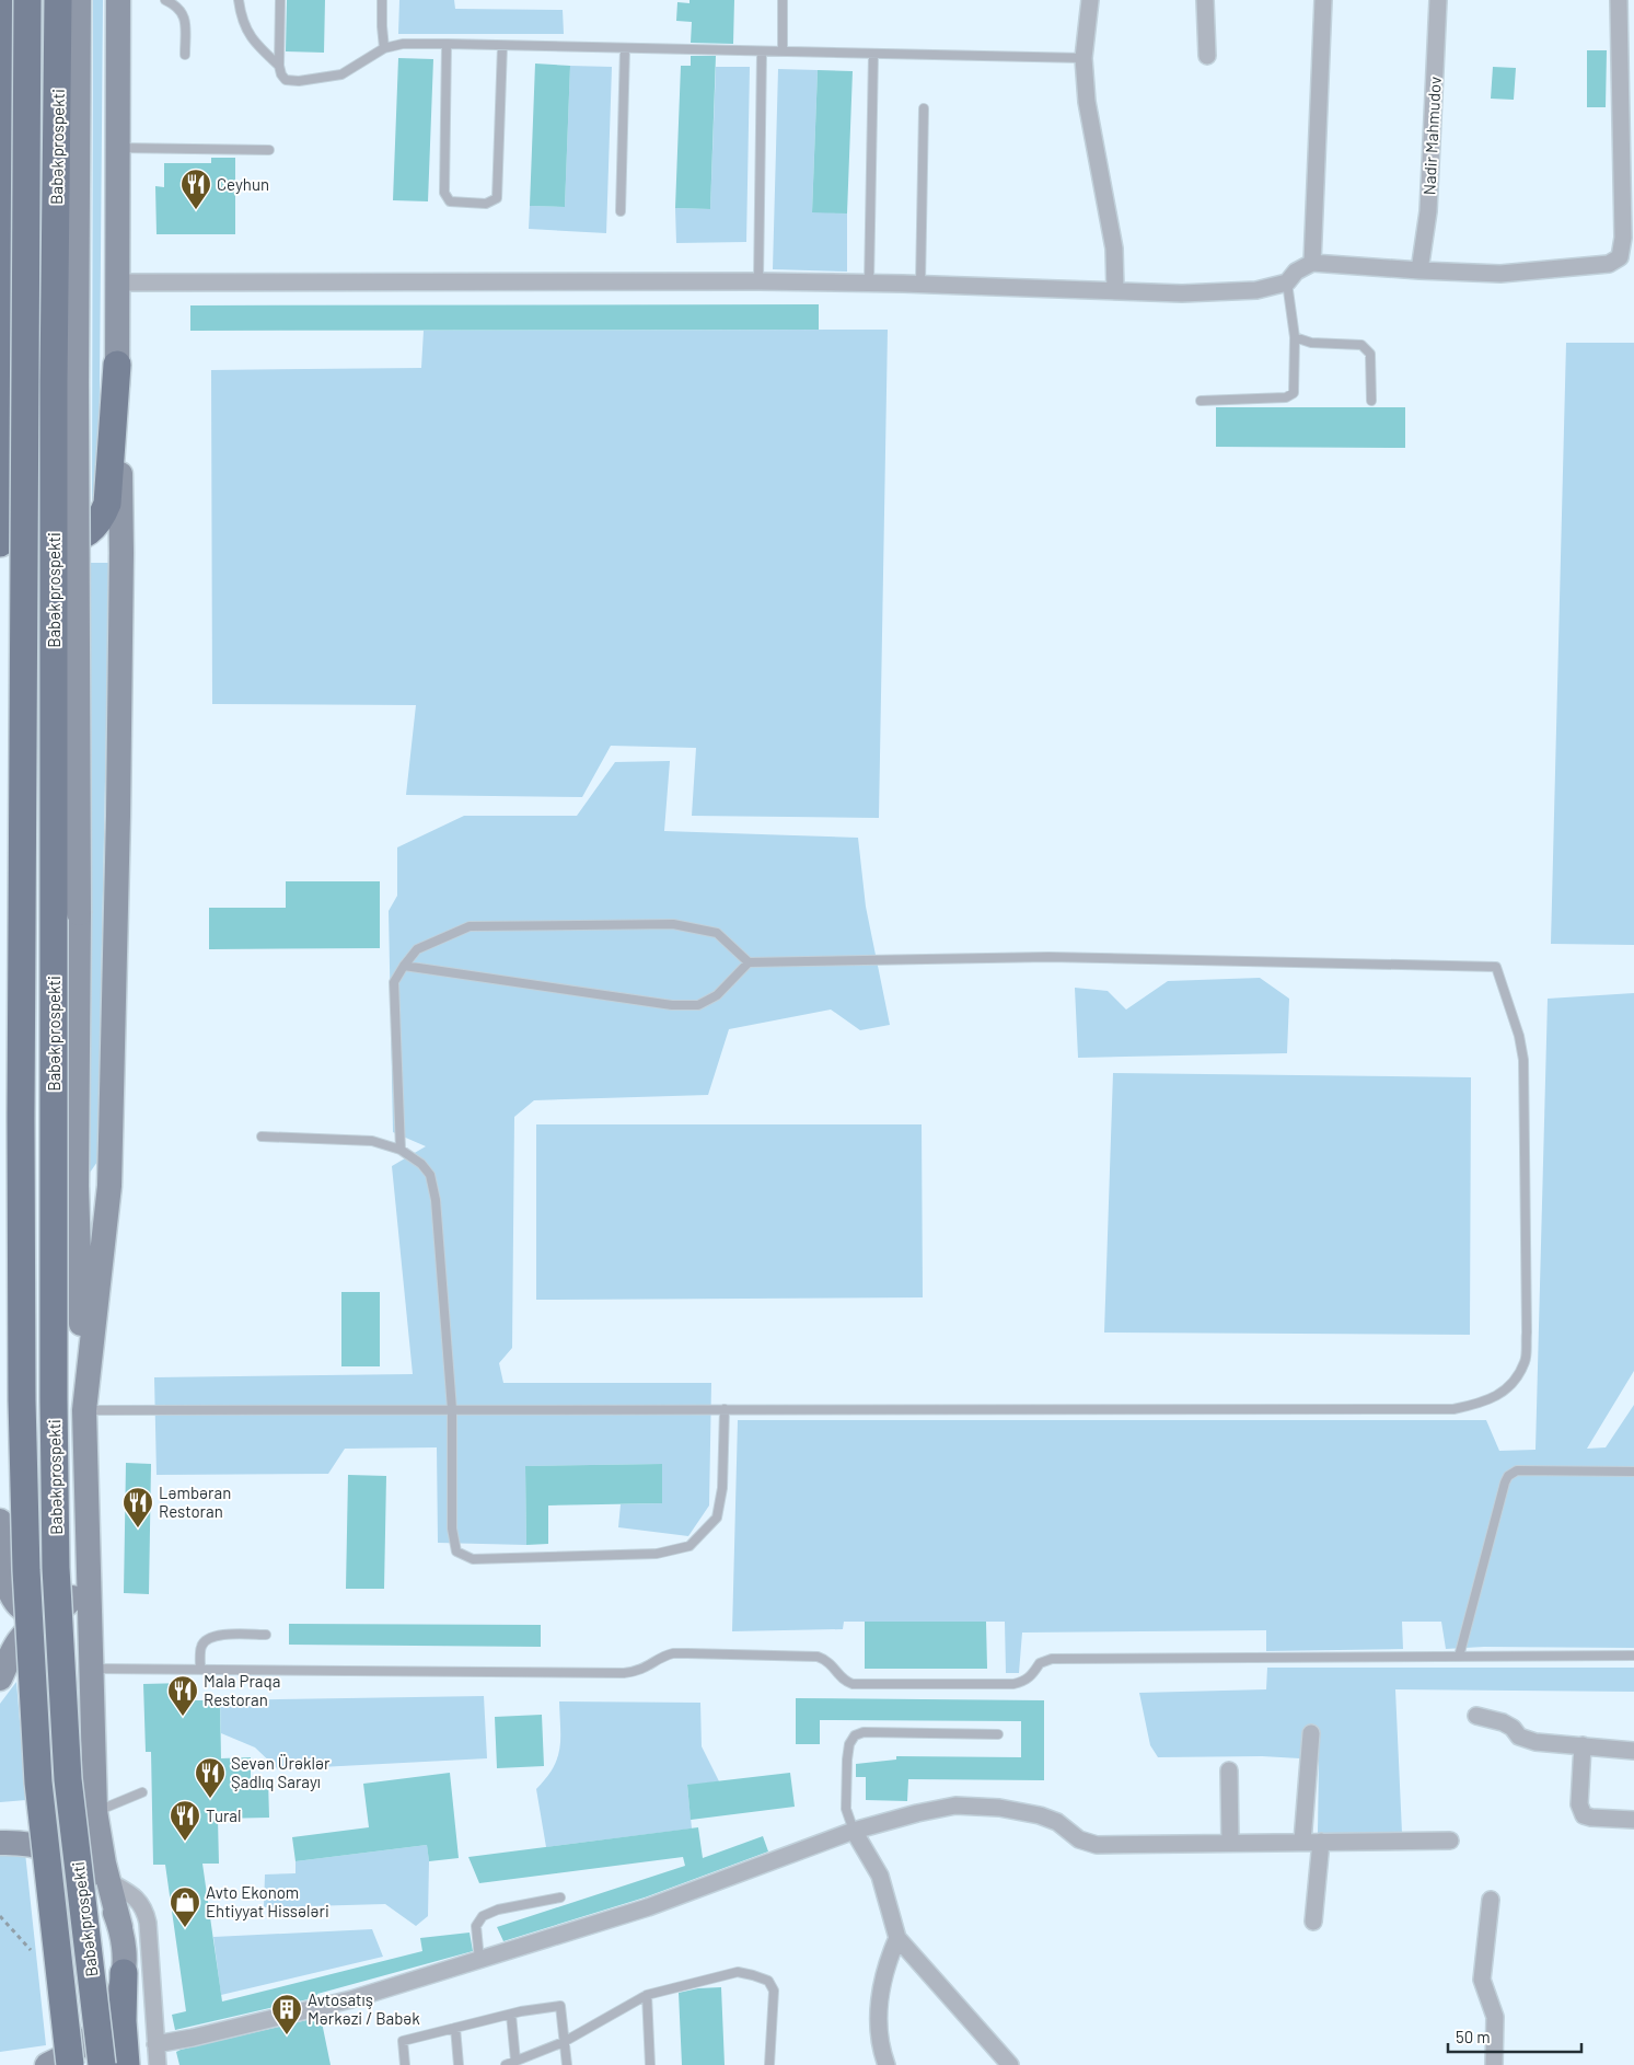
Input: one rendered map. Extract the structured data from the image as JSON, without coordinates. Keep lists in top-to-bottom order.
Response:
{
  "streets": {
    "main road": ["Babək prospekti"],
    "street": ["Nadir Mahmudov"]
  },
  "places": {
    "restaurant": [
      "Ceyhun",
      "Ləmbəran Restoran",
      "Mala Praqa Restoran",
      "Sevən Ürəklər Şadlıq Sarayı",
      "Tural"
    ],
    "shop": ["Avto Ekonom Ehtiyyat Hissələri"],
    "building": ["Avtosatış Mərkəzi / Babək"]
  },
  "scale_bar": "50 m"
}
